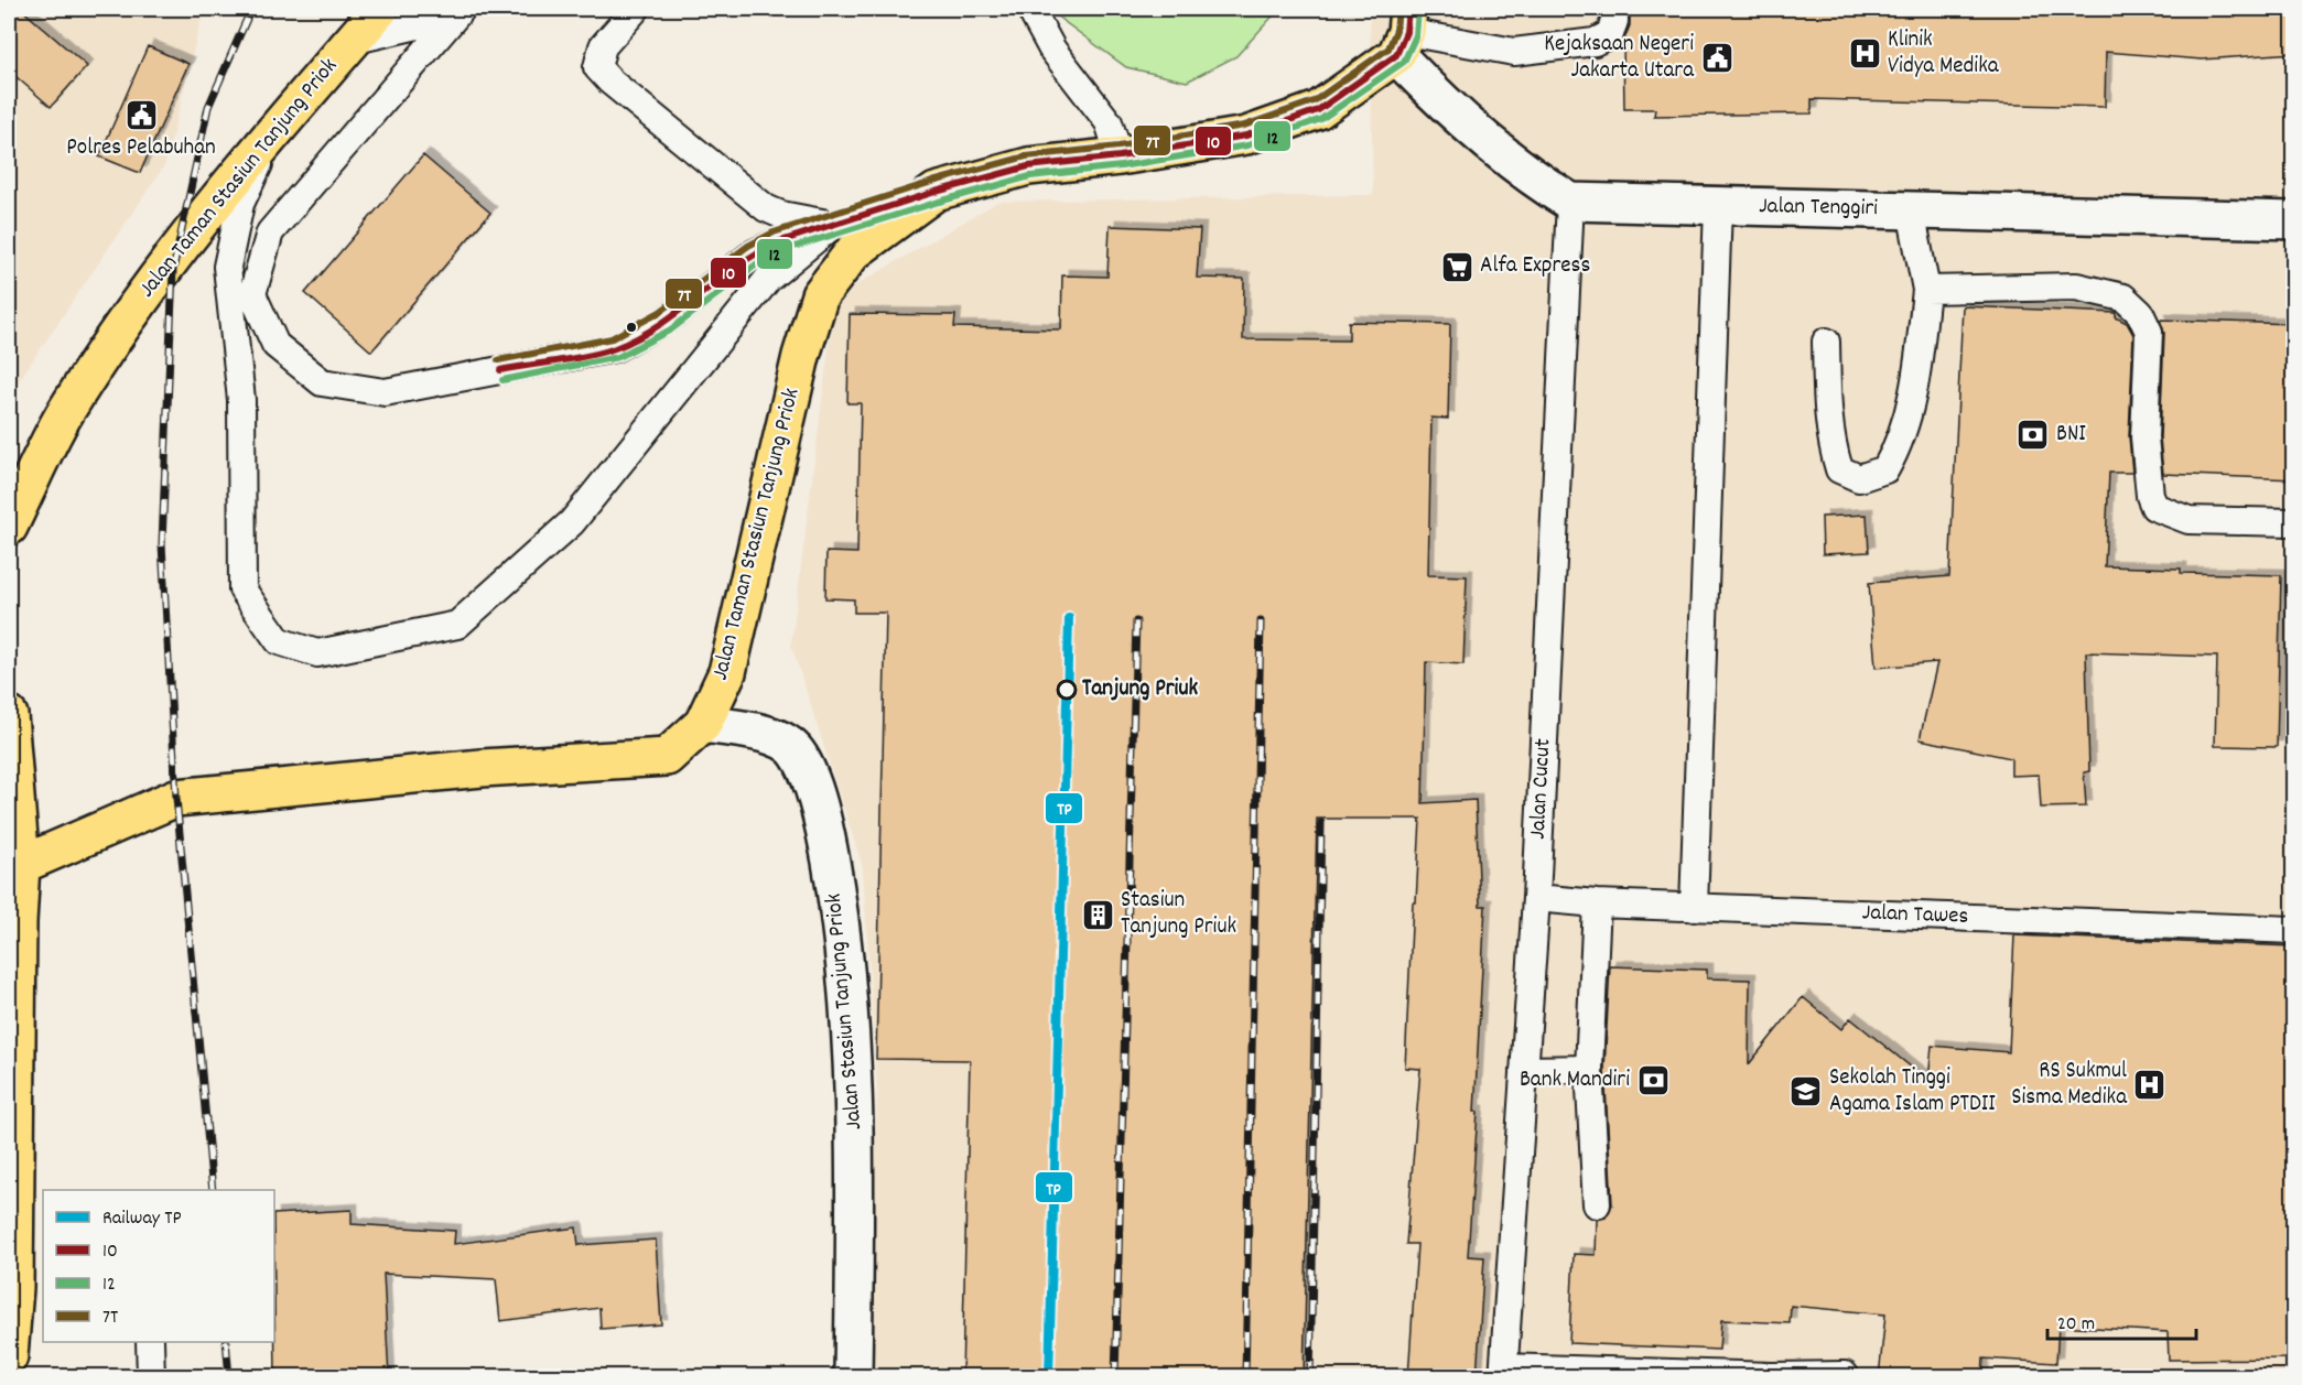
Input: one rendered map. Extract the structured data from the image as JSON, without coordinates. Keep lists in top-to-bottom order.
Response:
{
  "streets": {
    "highway": ["Jalan Taman Stasiun Tanjung Priok"],
    "street": ["Jalan Tenggiri", "Jalan Stasiun Tanjung Priok"],
    "lane": ["Jalan Cucut", "Jalan Tawes"]
  },
  "crossings": [
    ["Jalan Taman Stasiun Tanjung Priok", "Jalan Stasiun Tanjung Priok"],
    ["Jalan Tenggiri", "Jalan Cucut"],
    ["Jalan Cucut", "Jalan Tawes"]
  ],
  "places": {
    "hospital": ["Klinik Vidya Medika", "RS Sukmul Sisma Medika"],
    "public building": ["Kejaksaan Negeri Jakarta Utara", "Polres Pelabuhan"],
    "supermarket": ["Alfa Express"],
    "bank": ["BNI", "Bank Mandiri"],
    "other": ["Tanjung Priuk"],
    "building": ["Stasiun Tanjung Priuk"],
    "school or university": ["Sekolah Tinggi Agama Islam PTDII"]
  },
  "lines": [
    "transit line 10",
    "transit line 7T",
    "transit line 12",
    "rail line TP"
  ],
  "legend": [
    "Railway TP",
    "10",
    "12",
    "7T"
  ],
  "scale_bar": "20 m"
}
